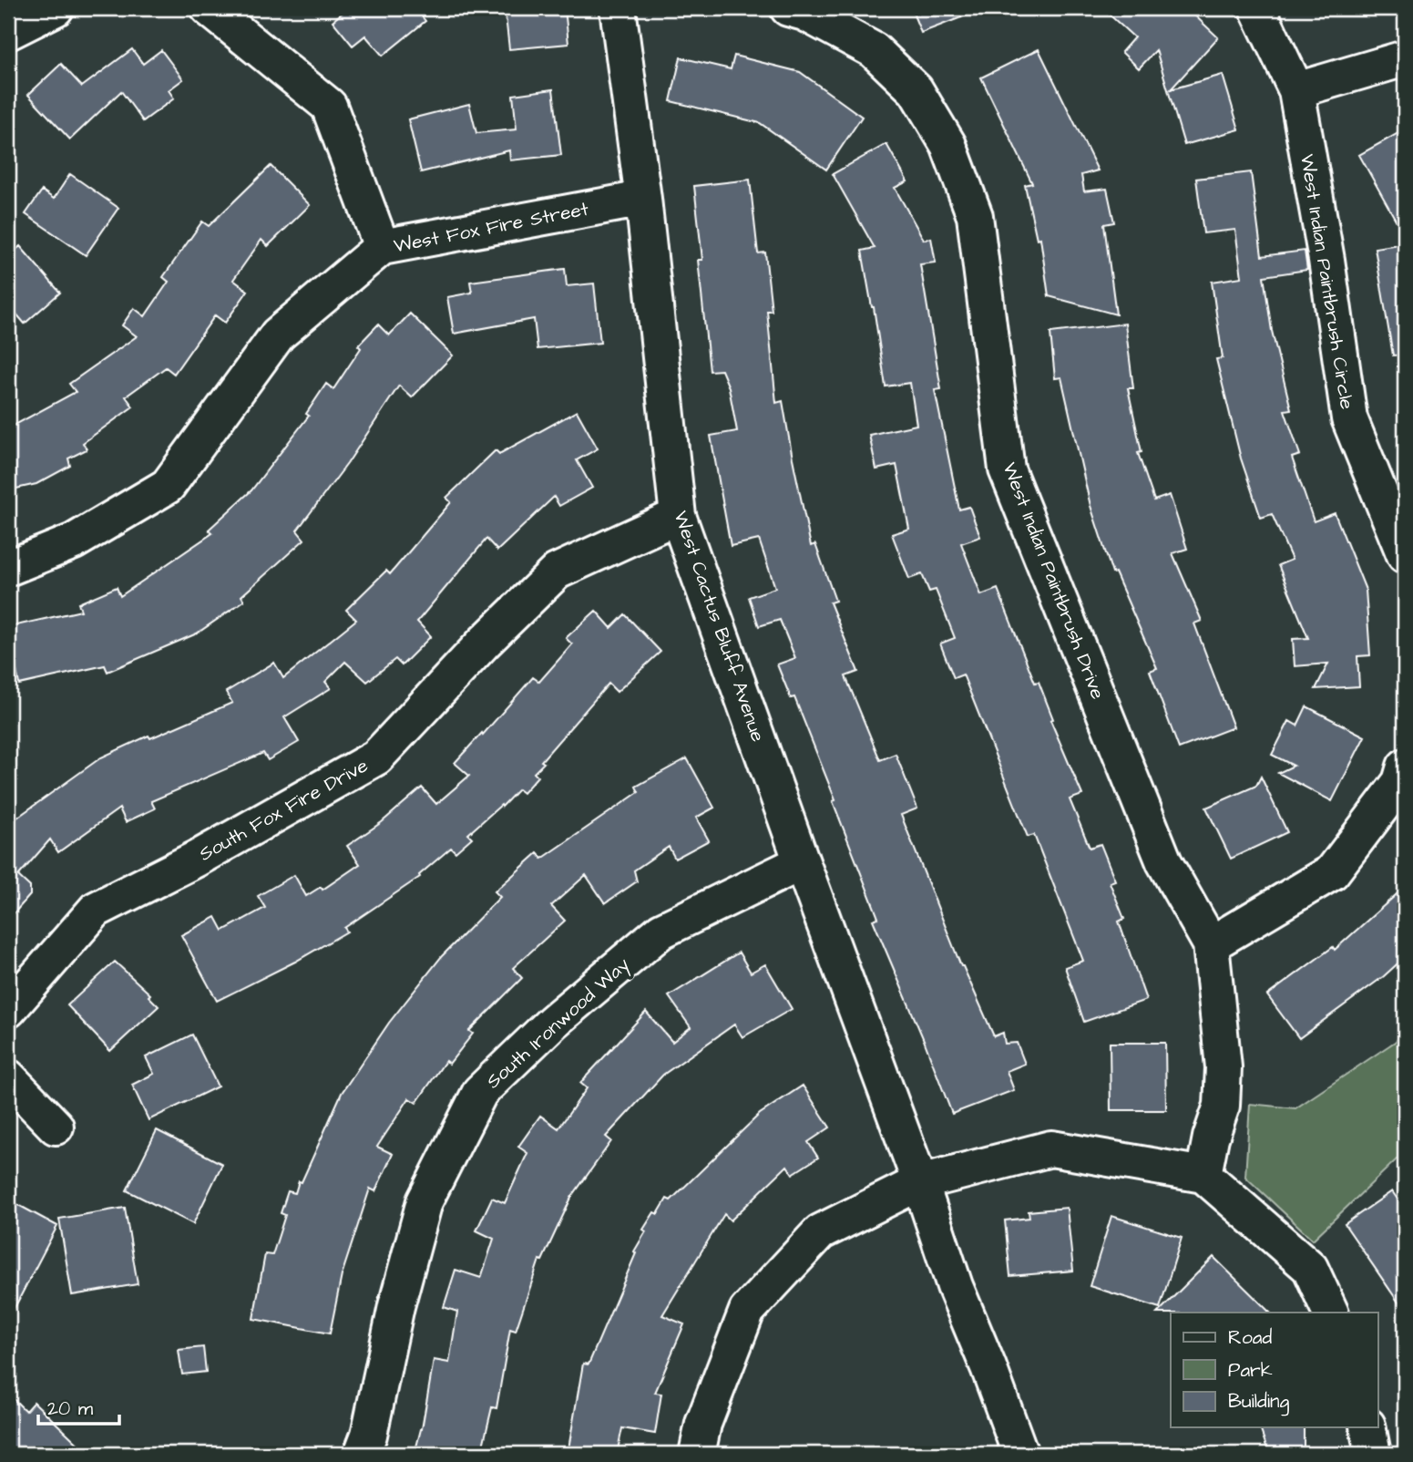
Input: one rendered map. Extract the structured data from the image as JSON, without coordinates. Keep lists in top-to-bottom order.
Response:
{
  "streets": {
    "street": [
      "West Fox Fire Street",
      "West Indian Paintbrush Circle",
      "West Indian Paintbrush Drive",
      "West Cactus Bluff Avenue",
      "South Fox Fire Drive",
      "South Ironwood Way"
    ]
  },
  "crossings": [
    ["West Fox Fire Street", "West Cactus Bluff Avenue"],
    ["West Cactus Bluff Avenue", "South Fox Fire Drive"],
    ["West Cactus Bluff Avenue", "South Ironwood Way"]
  ],
  "legend": ["Road", "Park", "Building"],
  "scale_bar": "20 m"
}
